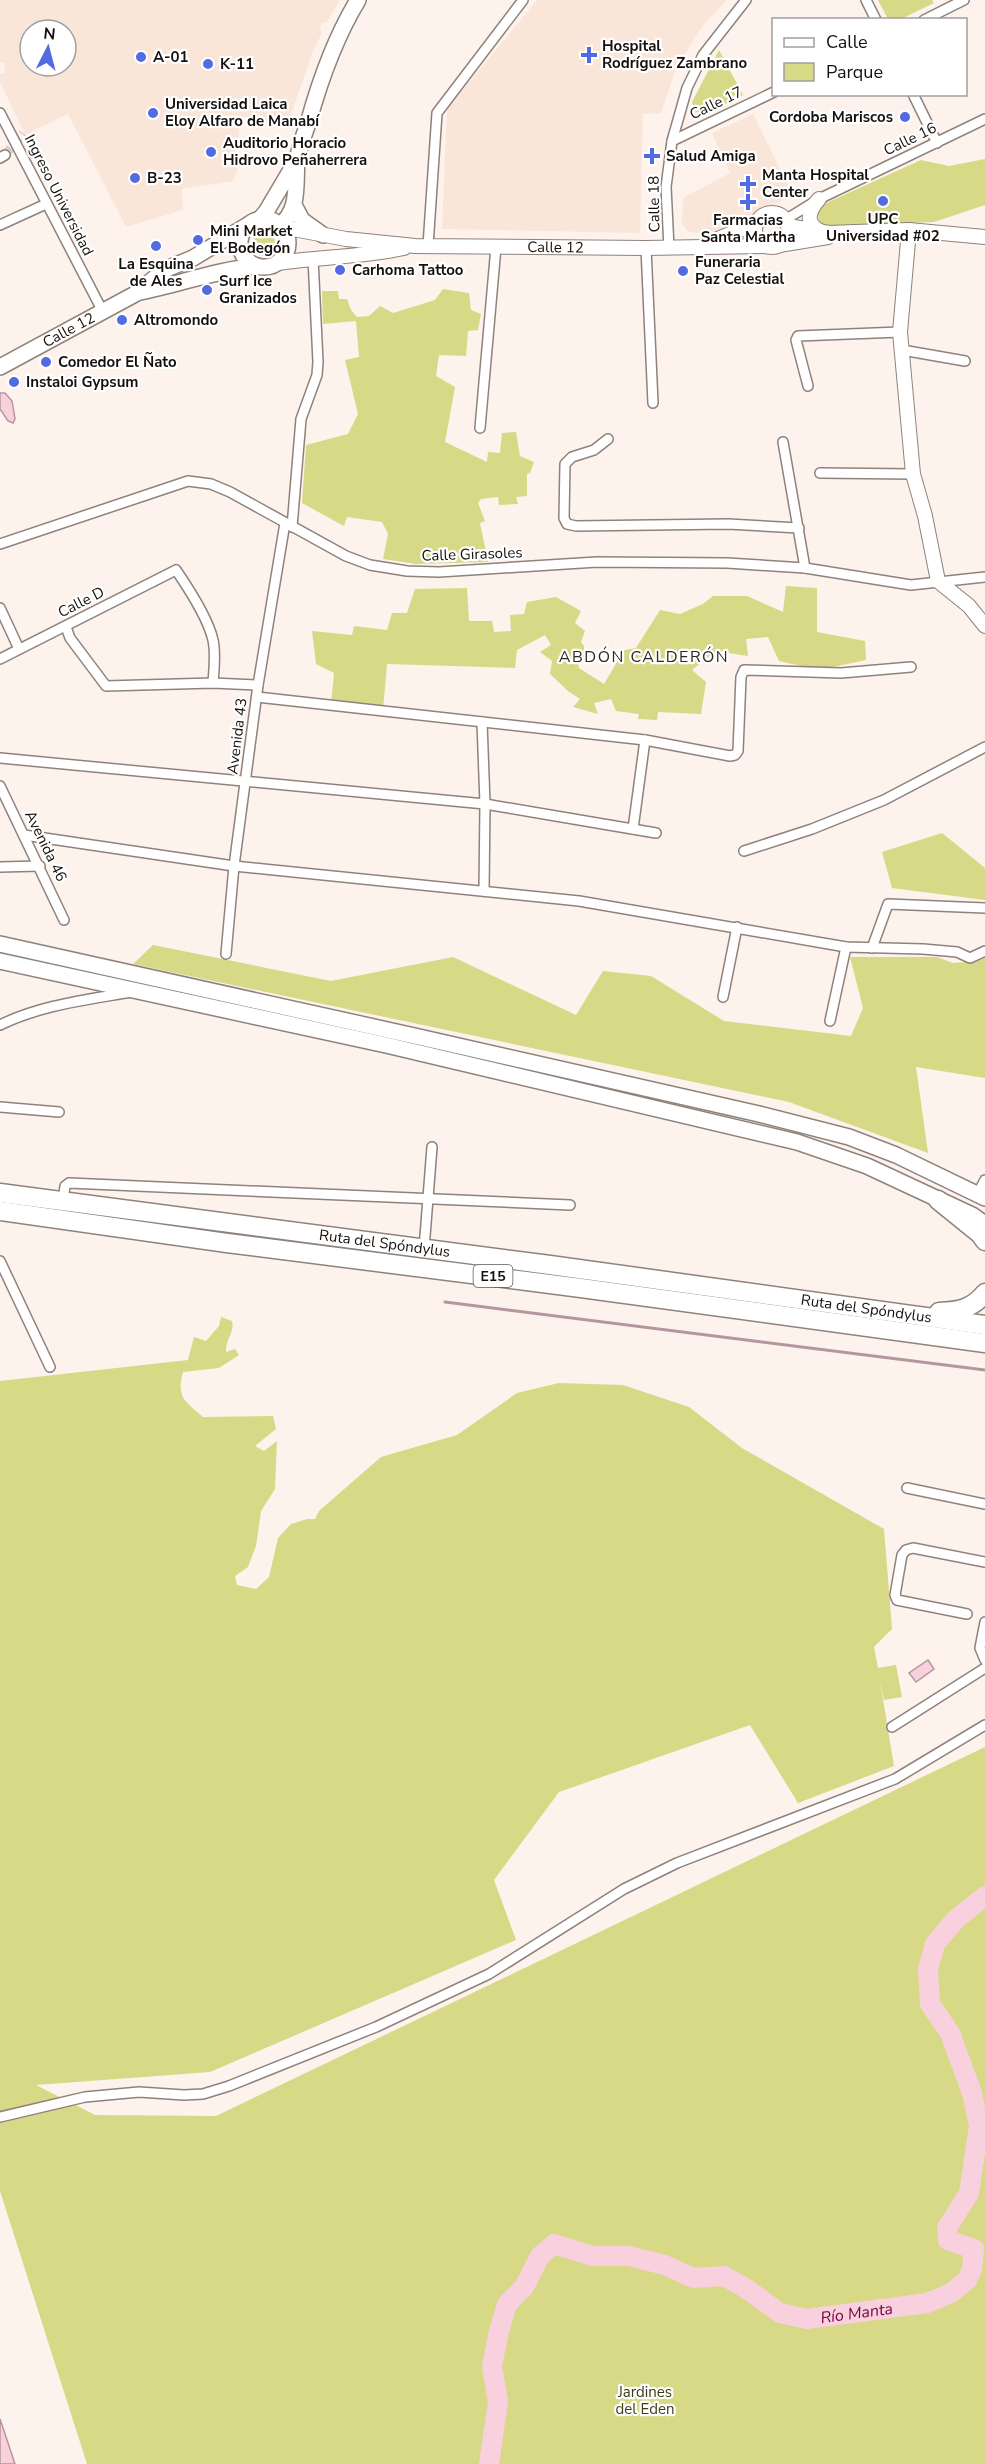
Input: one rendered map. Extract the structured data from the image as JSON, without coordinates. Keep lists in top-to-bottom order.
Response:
{
  "streets": {
    "highway": ["Ruta del Spóndylus", "E15"],
    "main road": ["Calle 12"],
    "street": [
      "Calle 17",
      "Calle 16",
      "Ingreso Universidad",
      "Calle 18",
      "Calle Girasoles",
      "Calle D",
      "Avenida 43",
      "Avenida 46"
    ]
  },
  "crossings": [
    ["Calle 17", "Calle 18"],
    ["Calle 16", "Calle 12"],
    ["Ingreso Universidad", "Calle 12"],
    ["Calle 18", "Calle 12"],
    ["Calle 12", "Avenida 43"],
    ["Calle Girasoles", "Avenida 43"]
  ],
  "districts": ["ABDÓN CALDERÓN"],
  "water": ["Río Manta"],
  "parks": ["Jardines del Eden"],
  "places": {
    "health": [
      "Hospital Rodríguez Zambrano",
      "Salud Amiga",
      "Manta Hospital Center",
      "Farmacias Santa Martha"
    ],
    "other": [
      "A-01",
      "K-11",
      "Universidad Laica Eloy Alfaro de Manabí",
      "Cordoba Mariscos",
      "Auditorio Horacio Hidrovo Peñaherrera",
      "B-23",
      "UPC Universidad #02",
      "Mini Market El Bodegón",
      "La Esquina de Ales",
      "Carhoma Tattoo",
      "Funeraria Paz Celestial",
      "Surf Ice Granizados",
      "Altromondo",
      "Comedor El Ñato",
      "Instaloi Gypsum"
    ]
  },
  "legend": ["Calle", "Parque"],
  "north": "top"
}
